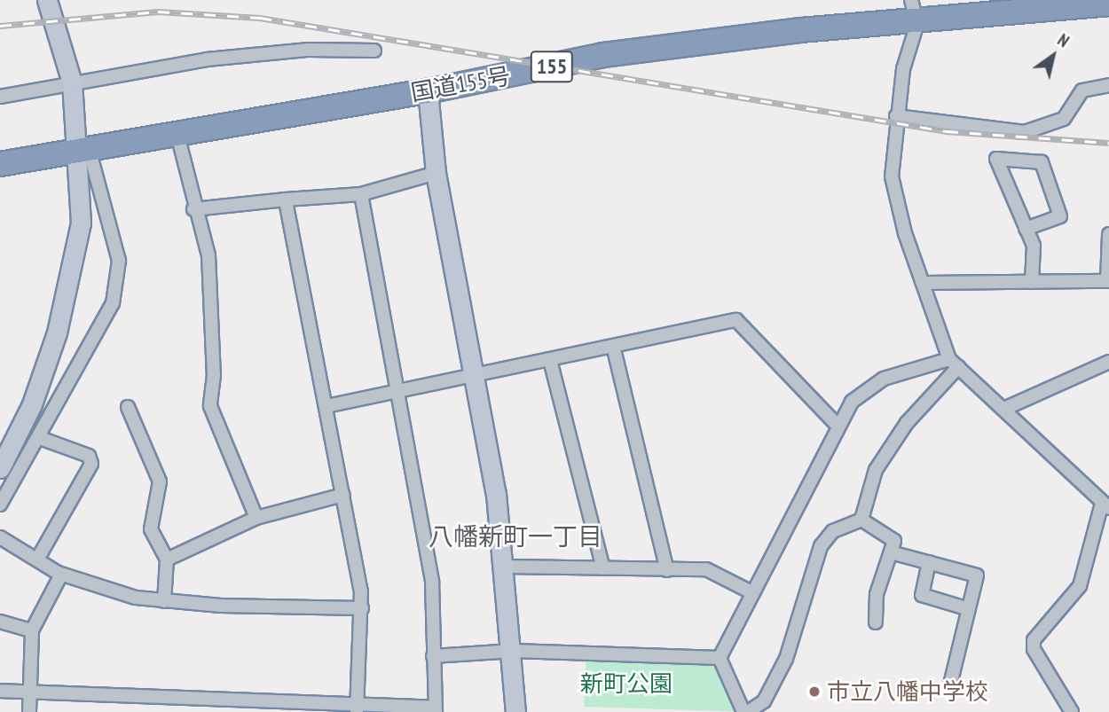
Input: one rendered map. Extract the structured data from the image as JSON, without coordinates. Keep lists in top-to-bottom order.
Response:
{
  "streets": {
    "highway": ["155", "国道155号"]
  },
  "districts": ["八幡新町一丁目"],
  "parks": ["新町公園"],
  "places": ["市立八幡中学校"],
  "north": "top right"
}
